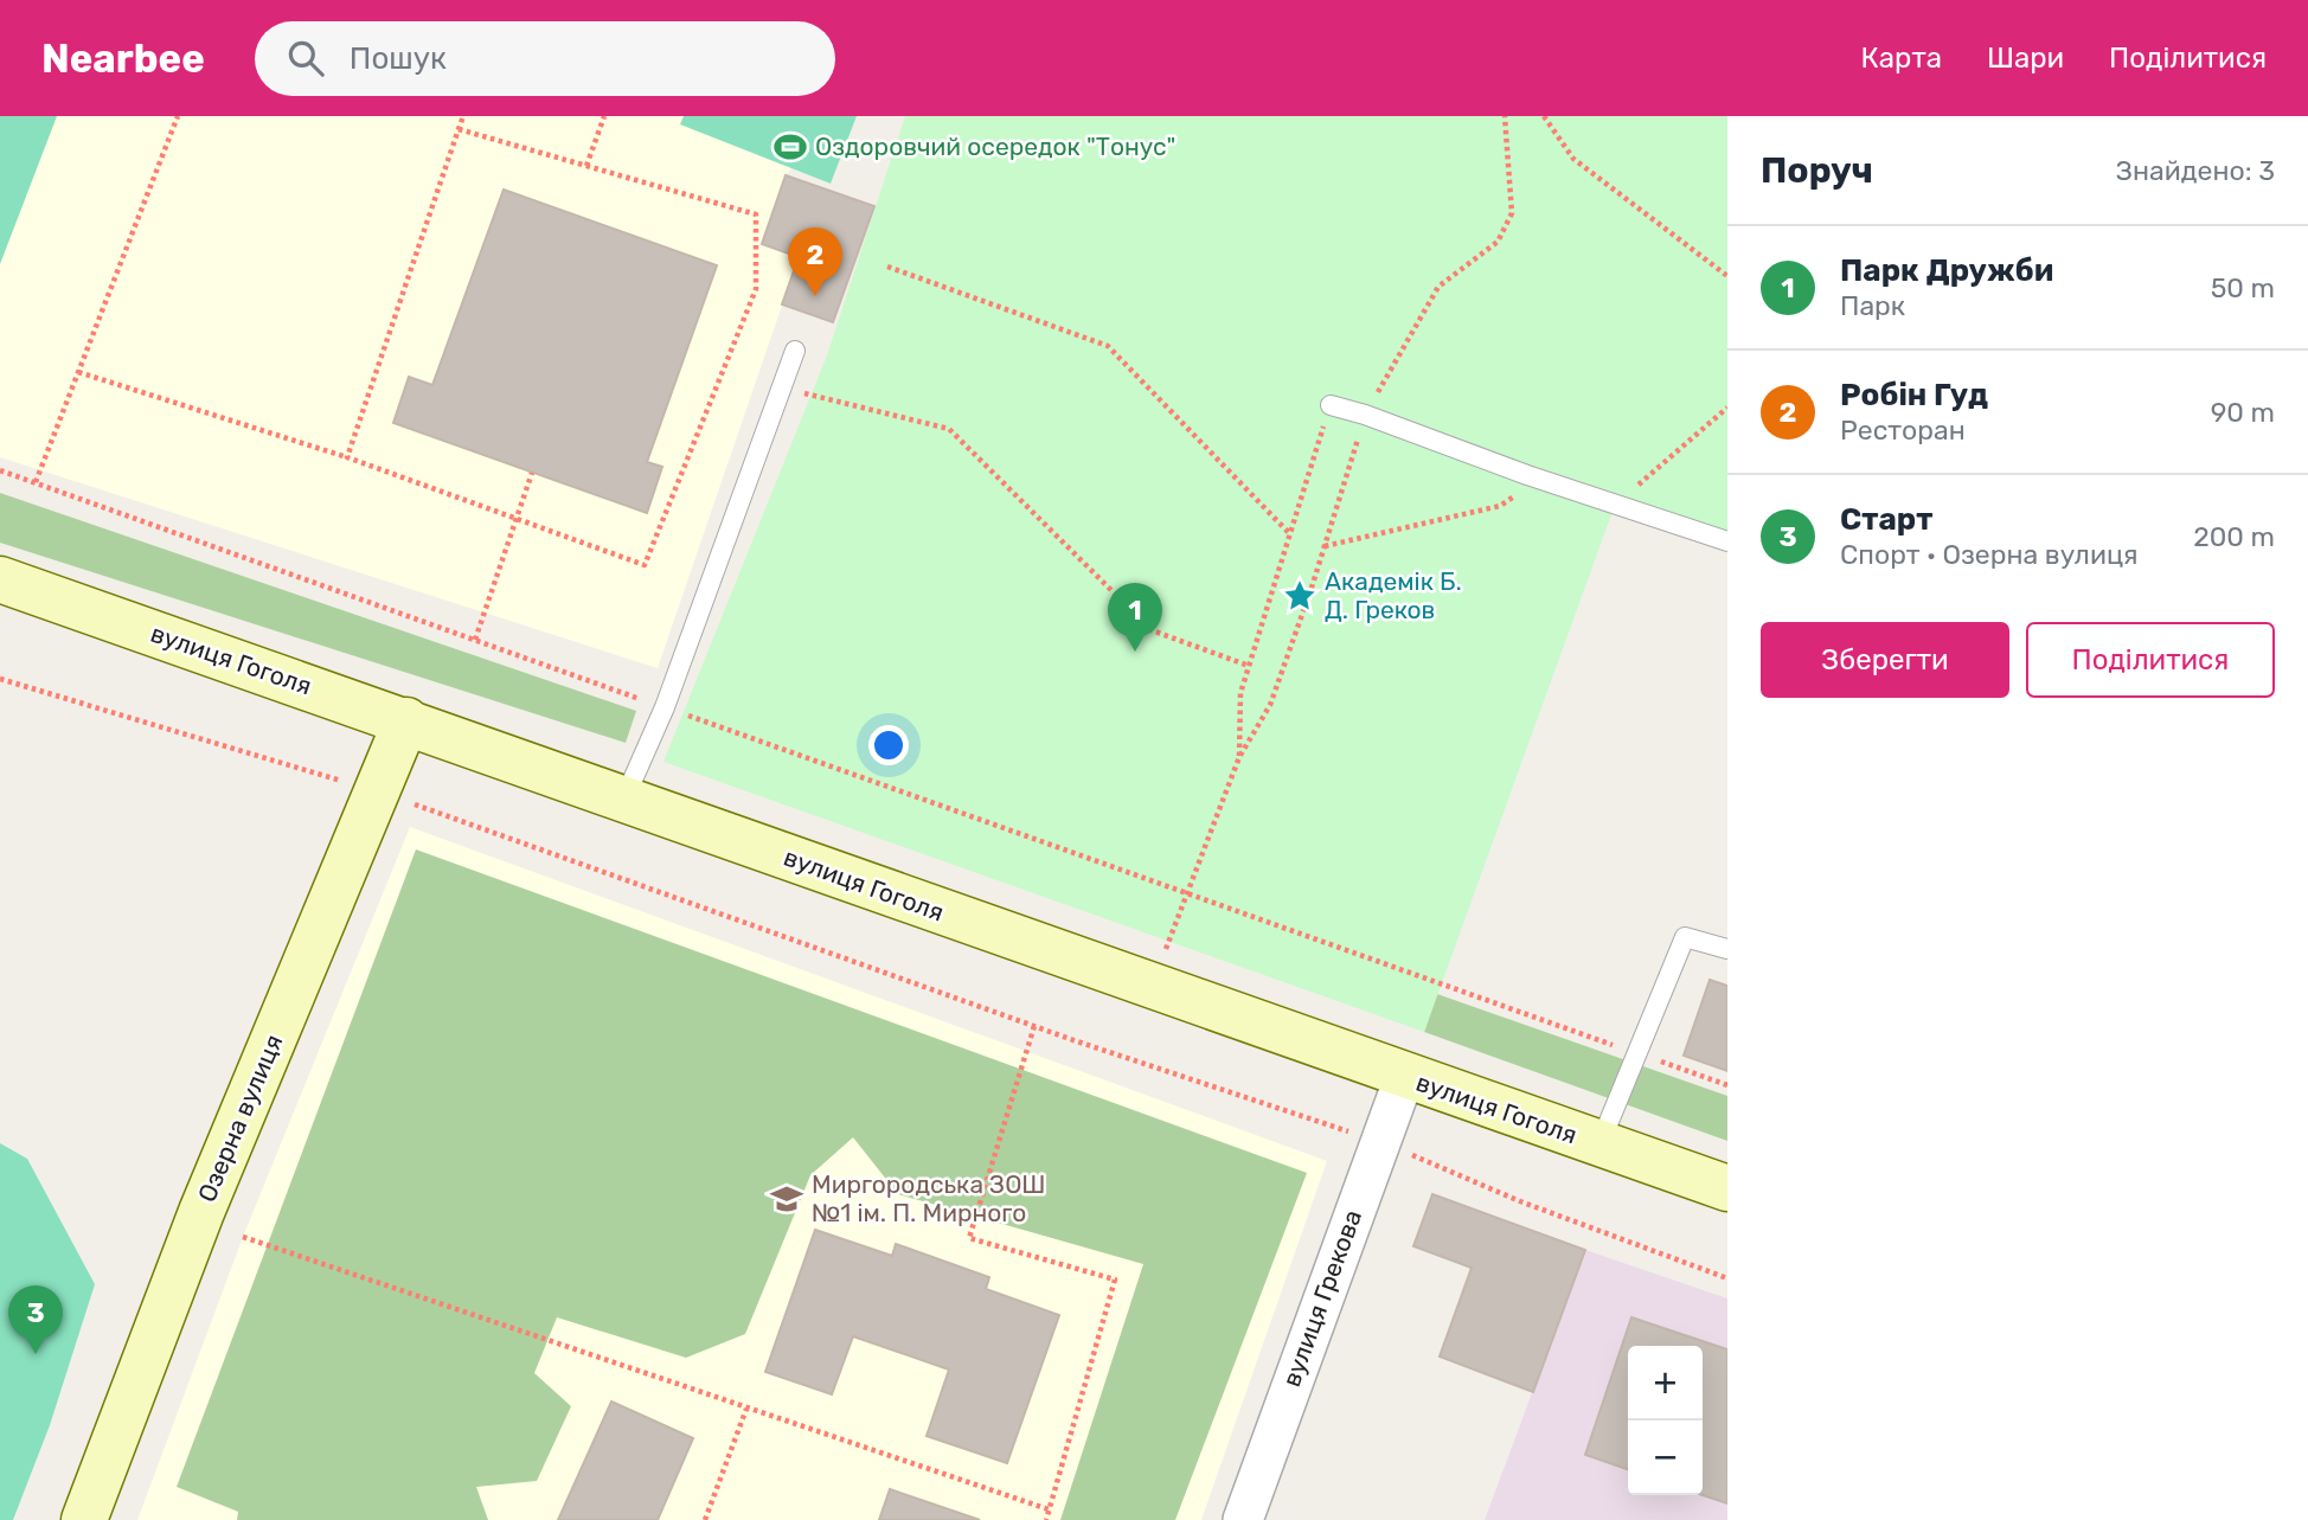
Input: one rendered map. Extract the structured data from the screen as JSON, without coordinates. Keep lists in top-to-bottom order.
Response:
{
  "streets": {
    "street": ["вулиця Гоголя", "Озерна вулиця", "вулиця Грекова"]
  },
  "crossings": [
    ["вулиця Гоголя", "Озерна вулиця"],
    ["вулиця Гоголя", "вулиця Грекова"]
  ],
  "places": {
    "sports": ["Оздоровчий осередок \"Тонус\""],
    "place": ["Академік Б. Д. Греков"],
    "school or university": ["Миргородська ЗОШ №1 ім. П. Мирного"]
  },
  "page": {
    "header": "Nearbee",
    "search": "Пошук",
    "nav": ["Карта", "Шари", "Поділитися"],
    "heading": ["Поруч", "Знайдено: 3"],
    "list": [
      {
        "mark": "1",
        "name": "Парк Дружби",
        "note": "Парк",
        "value": "50 m"
      },
      {
        "mark": "2",
        "name": "Робін Гуд",
        "note": "Ресторан",
        "value": "90 m"
      },
      {
        "mark": "3",
        "name": "Старт",
        "note": "Спорт · Озерна вулиця",
        "value": "200 m"
      }
    ],
    "pins": ["2", "1", "3"],
    "buttons": ["Зберегти", "Поділитися"],
    "map_buttons": ["+", "−"]
  }
}
